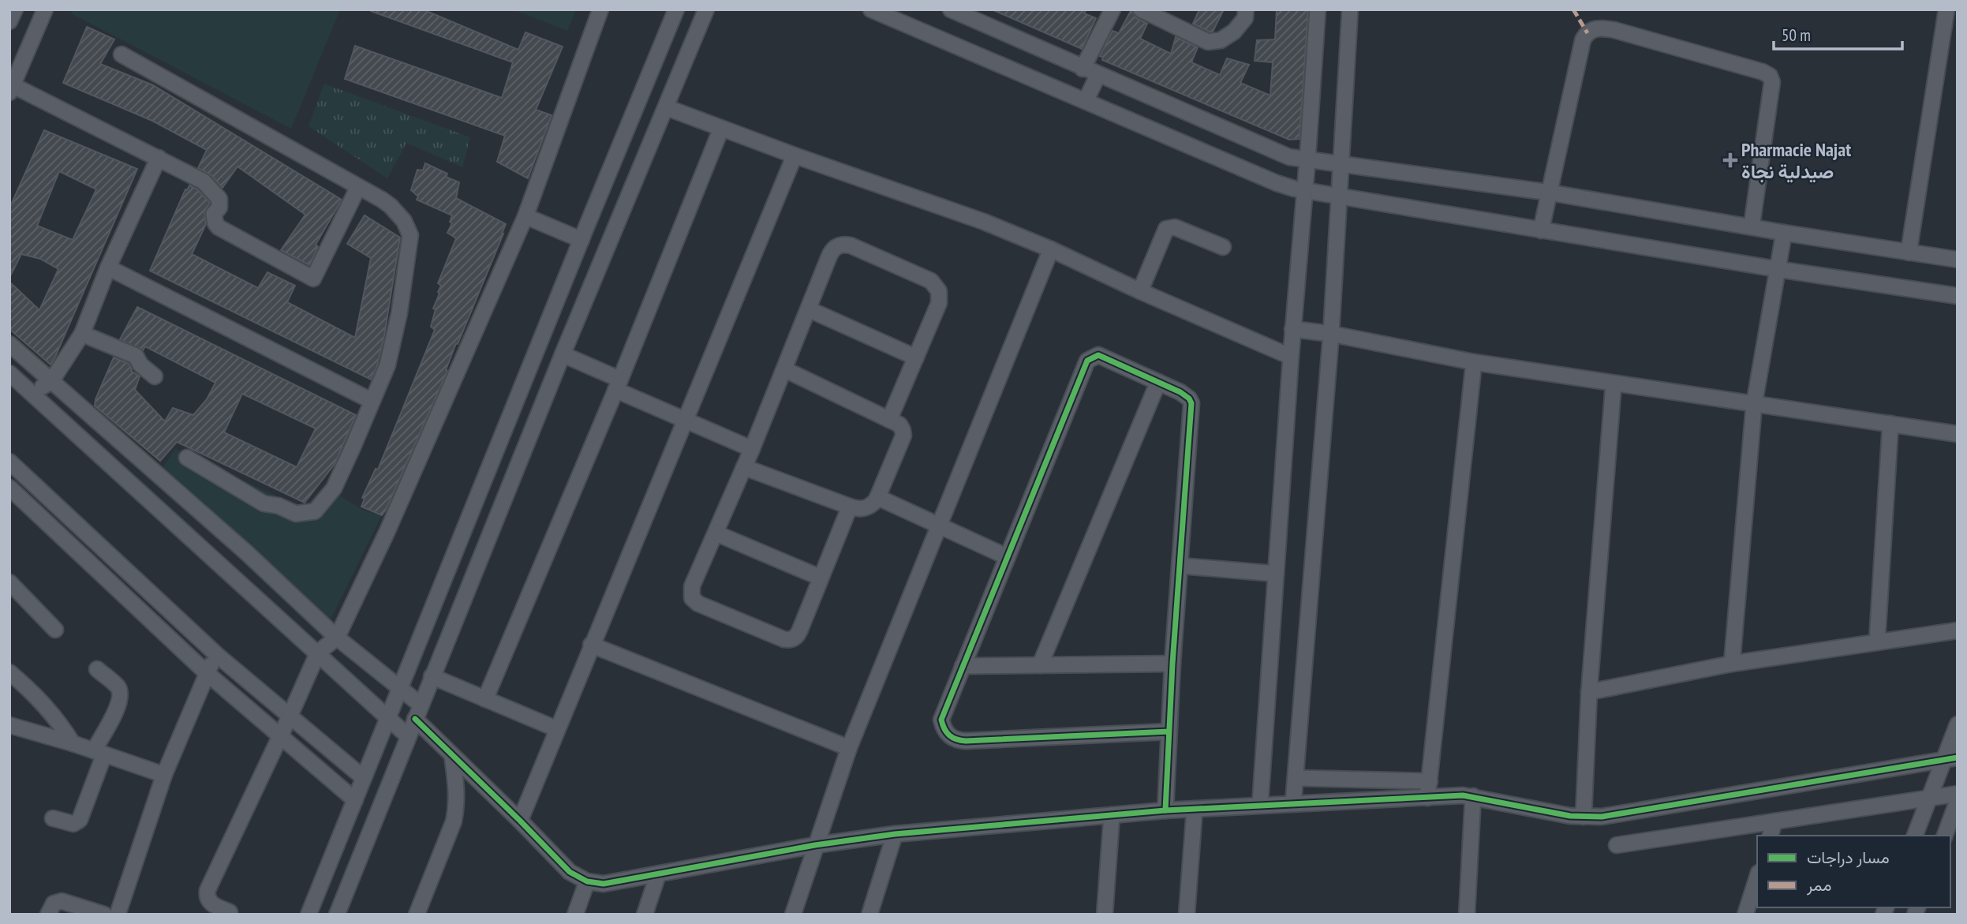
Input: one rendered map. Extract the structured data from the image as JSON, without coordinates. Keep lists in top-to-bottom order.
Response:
{
  "places": {
    "health": ["Pharmacie Najat صيدلية نجاة"]
  },
  "legend": ["مسار دراجات", "ممر"],
  "scale_bar": "50 m"
}
